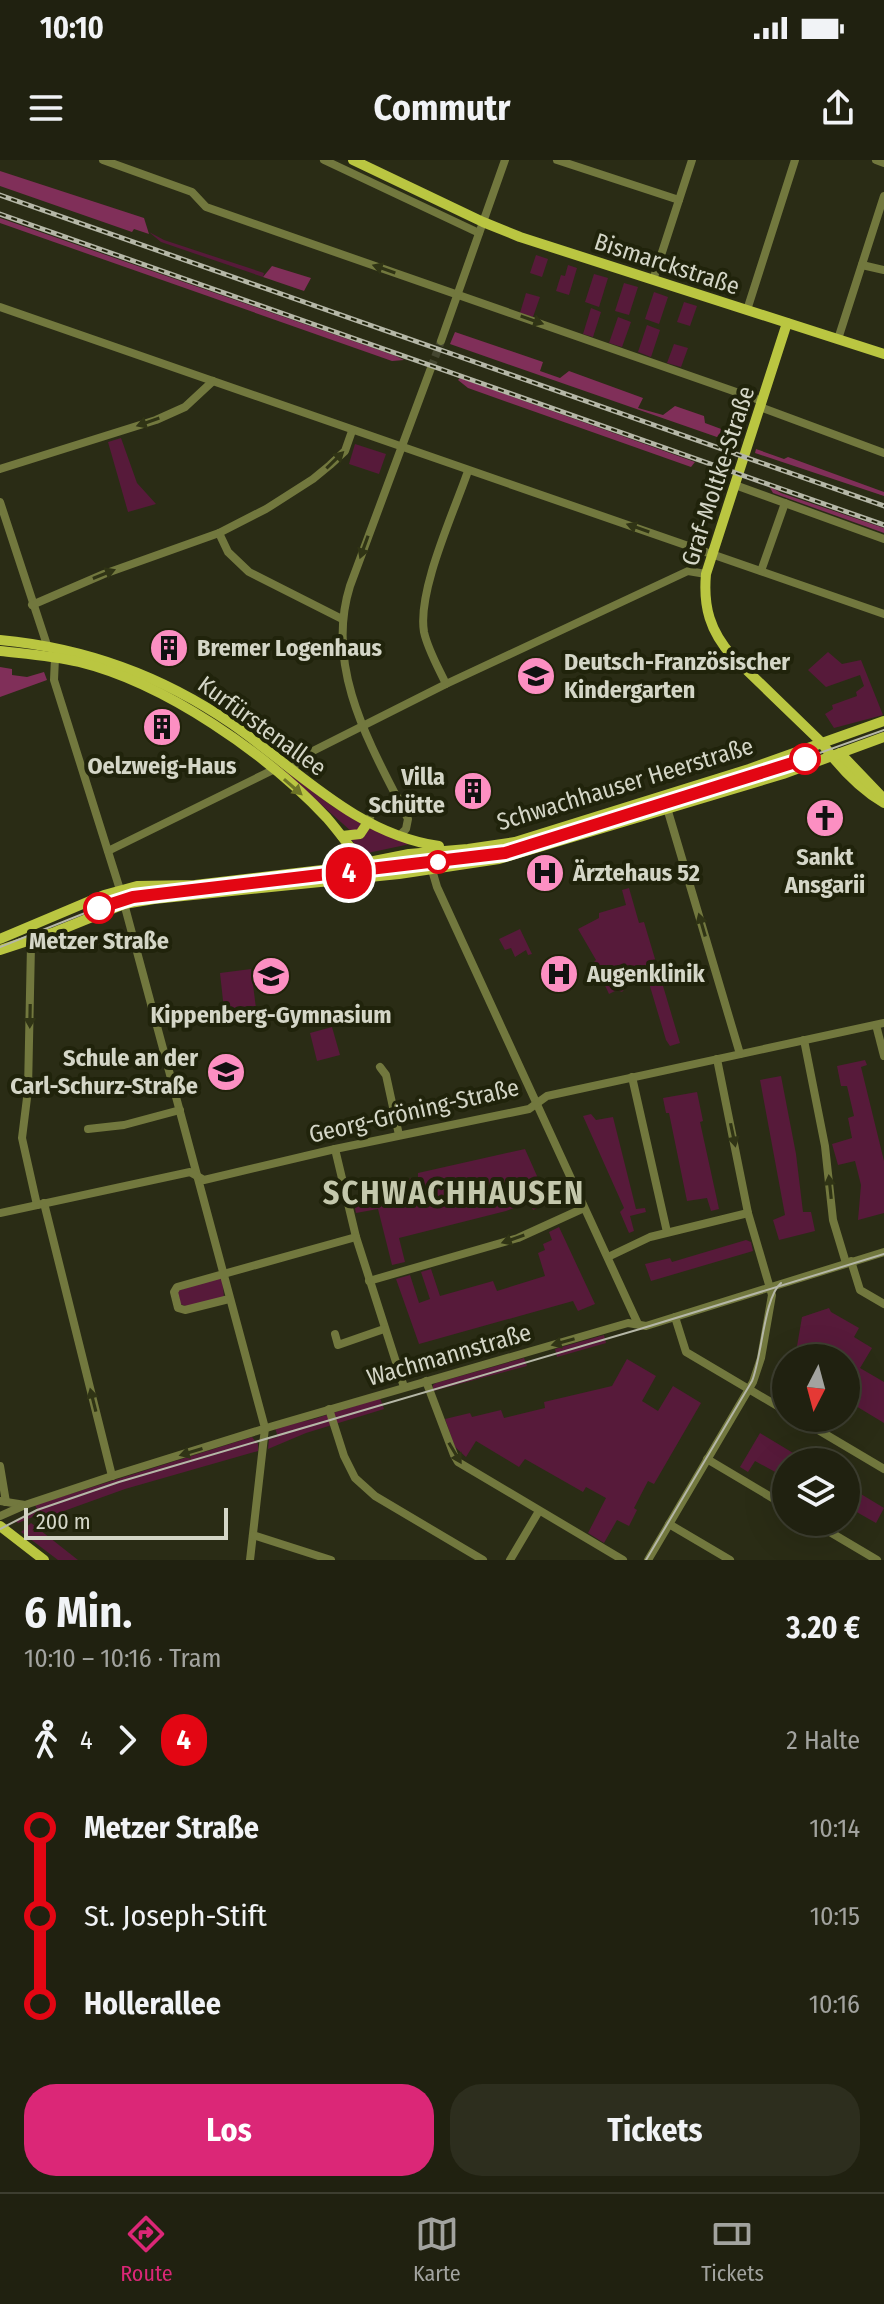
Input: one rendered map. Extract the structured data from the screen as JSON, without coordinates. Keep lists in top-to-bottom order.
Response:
{
  "streets": {
    "main road": [
      "Bismarckstraße",
      "Graf-Moltke-Straße",
      "Kurfürstenallee",
      "Schwachhauser Heerstraße"
    ],
    "street": ["Georg-Gröning-Straße", "Wachmannstraße"]
  },
  "crossings": [
    ["Bismarckstraße", "Graf-Moltke-Straße"],
    ["Graf-Moltke-Straße", "Schwachhauser Heerstraße"],
    ["Kurfürstenallee", "Schwachhauser Heerstraße"]
  ],
  "one_way": ["Wachmannstraße"],
  "districts": ["SCHWACHHAUSEN"],
  "places": {
    "building": ["Bremer Logenhaus", "Oelzweig-Haus", "Villa Schütte"],
    "school or university": ["Deutsch-Französischer Kindergarten", "Kippenberg-Gymnasium", "Schule an der Carl-Schurz-Straße"],
    "church": ["Sankt Ansgarii"],
    "hospital": ["Ärztehaus 52", "Augenklinik"],
    "other": ["Metzer Straße"]
  },
  "lines": ["tram line 4"],
  "scale_bar": "200 m",
  "north": "bottom",
  "page": {
    "status": "10:10",
    "header": "Commutr",
    "on_map": "4",
    "scale": "200 m",
    "heading": ["6 Min.", "10:10 – 10:16 · Tram", "3.20 €"],
    "legs": ["4", "4", "2 Halte"],
    "list": [
      {
        "name": "Metzer Straße",
        "value": "10:14"
      },
      {
        "name": "St. Joseph-Stift",
        "value": "10:15"
      },
      {
        "name": "Hollerallee",
        "value": "10:16"
      }
    ],
    "buttons": ["Los", "Tickets"],
    "tabs": ["Route", "Karte", "Tickets"]
  }
}
